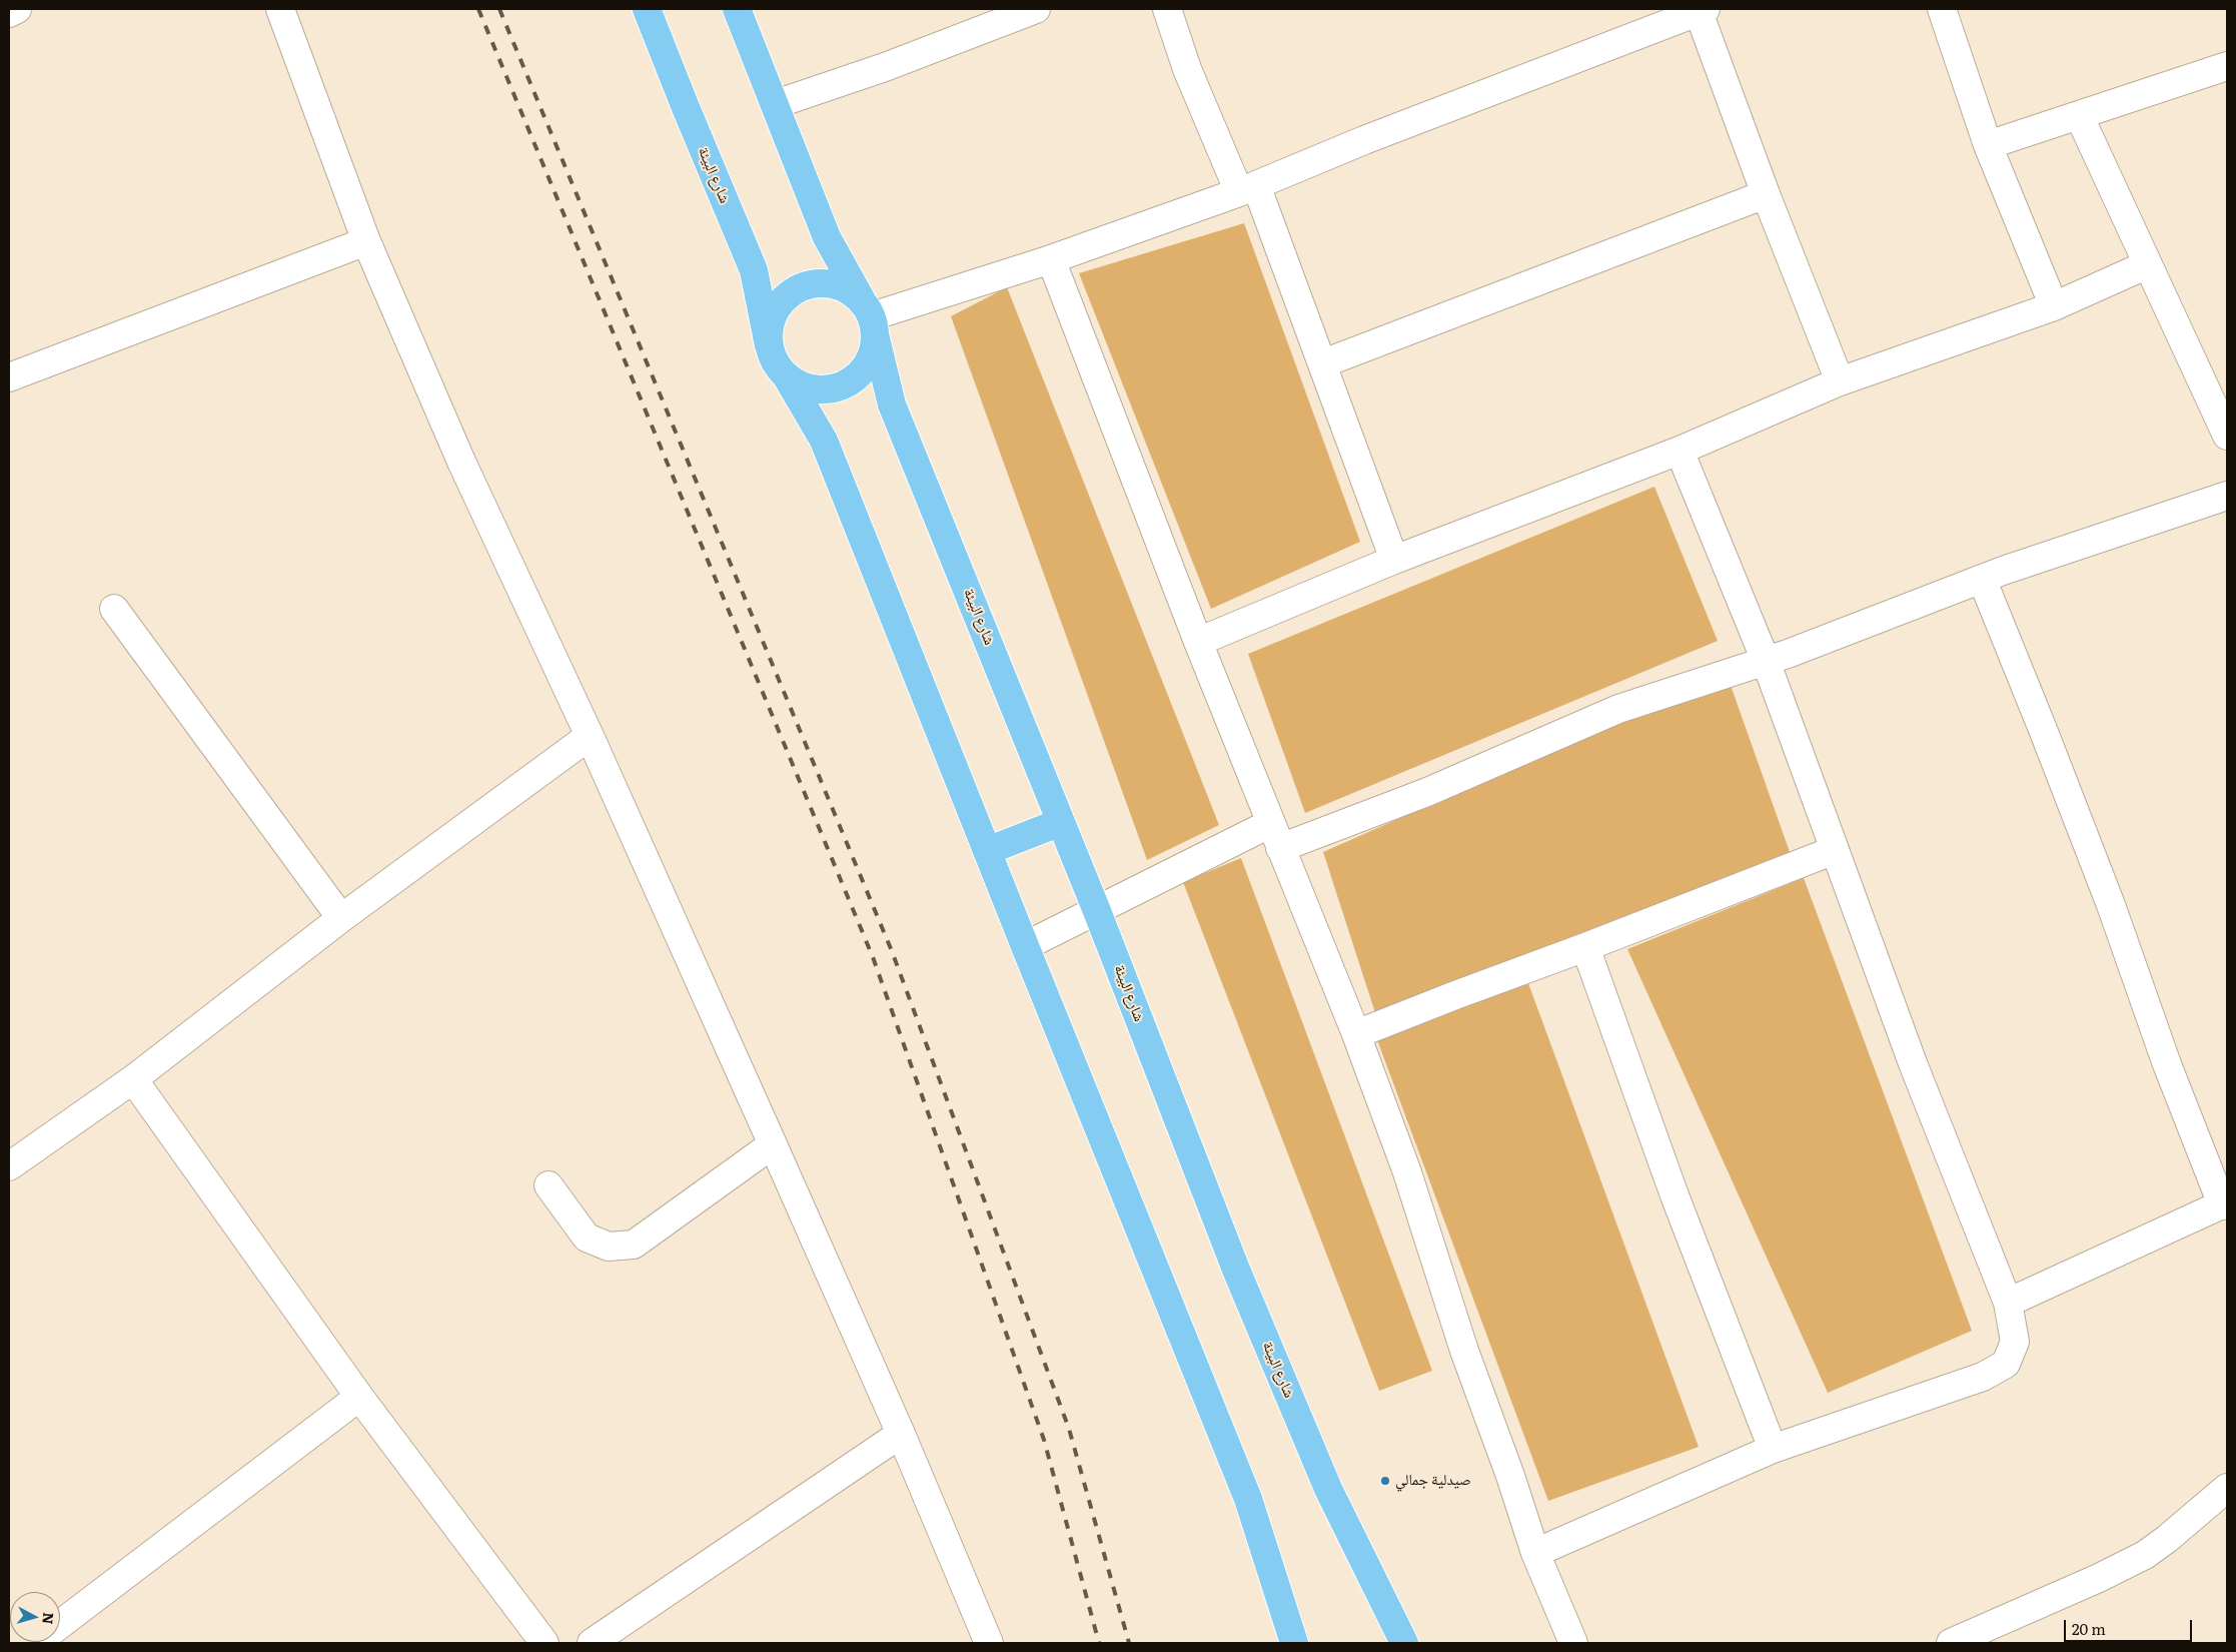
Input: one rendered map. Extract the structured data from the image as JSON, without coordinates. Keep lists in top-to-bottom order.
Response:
{
  "streets": {
    "main road": ["شارع البيئة"]
  },
  "places": ["صيدلية جمالي"],
  "scale_bar": "20 m",
  "north": "right"
}
